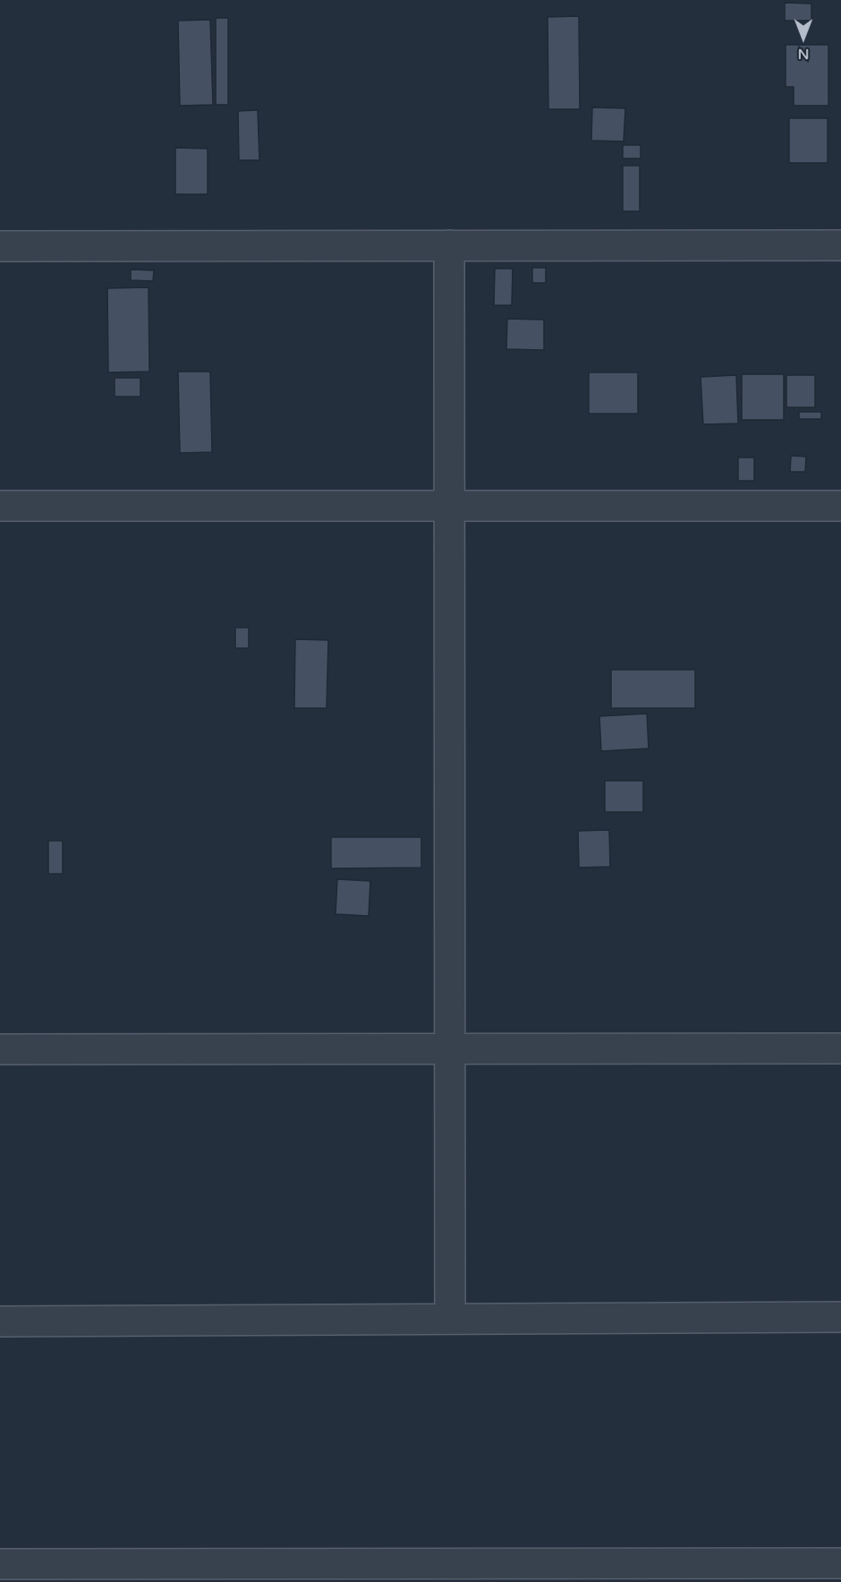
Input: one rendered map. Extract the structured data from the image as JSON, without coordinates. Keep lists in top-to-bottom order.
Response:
{
  "north": "bottom"
}
